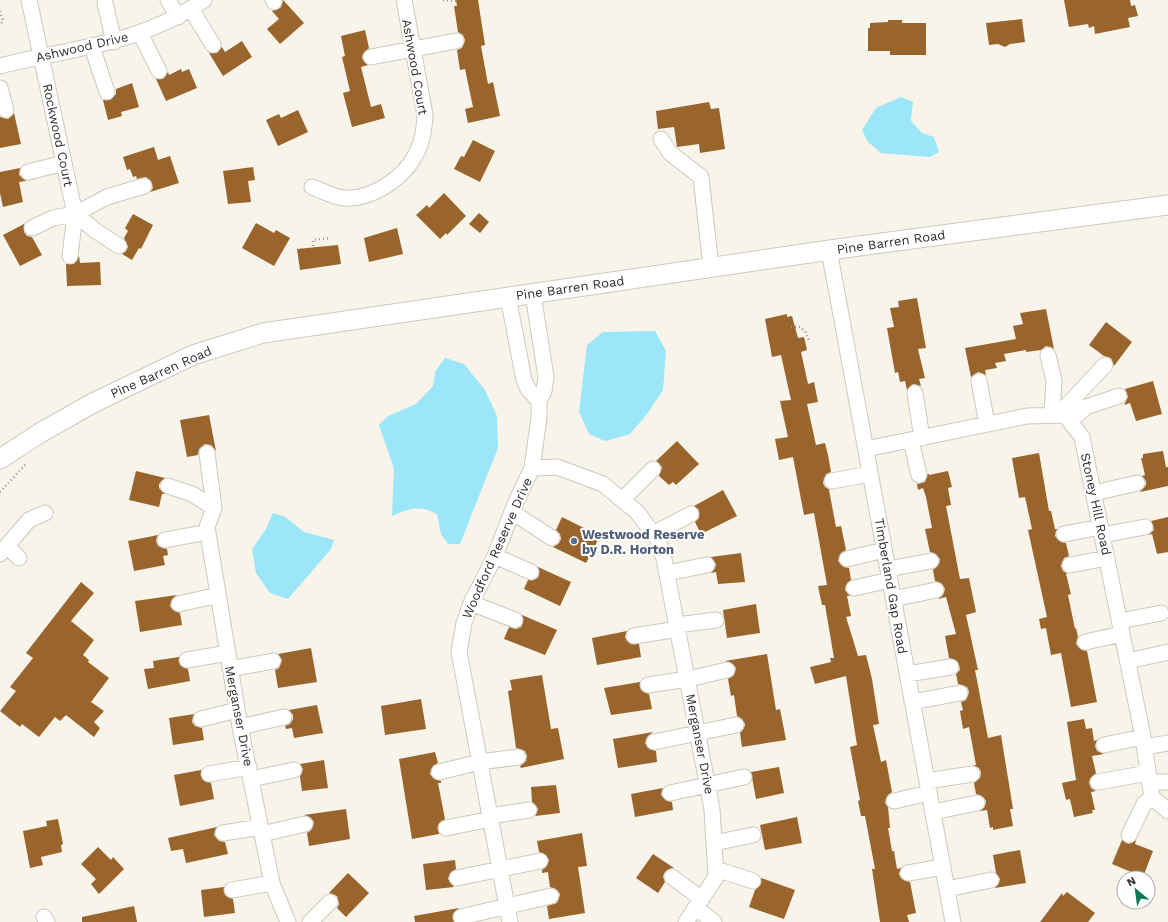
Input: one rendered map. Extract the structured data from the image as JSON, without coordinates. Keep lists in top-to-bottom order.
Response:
{
  "streets": {
    "main road": ["Pine Barren Road"],
    "street": [
      "Ashwood Drive",
      "Ashwood Court",
      "Rockwood Court",
      "Stoney Hill Road",
      "Woodford Reserve Drive",
      "Timberland Gap Road",
      "Merganser Drive"
    ]
  },
  "crossings": [
    ["Ashwood Drive", "Rockwood Court"],
    ["Pine Barren Road", "Woodford Reserve Drive"],
    ["Pine Barren Road", "Timberland Gap Road"],
    ["Woodford Reserve Drive", "Merganser Drive"]
  ],
  "places": ["Westwood Reserve by D.R. Horton"],
  "north": "top left"
}
